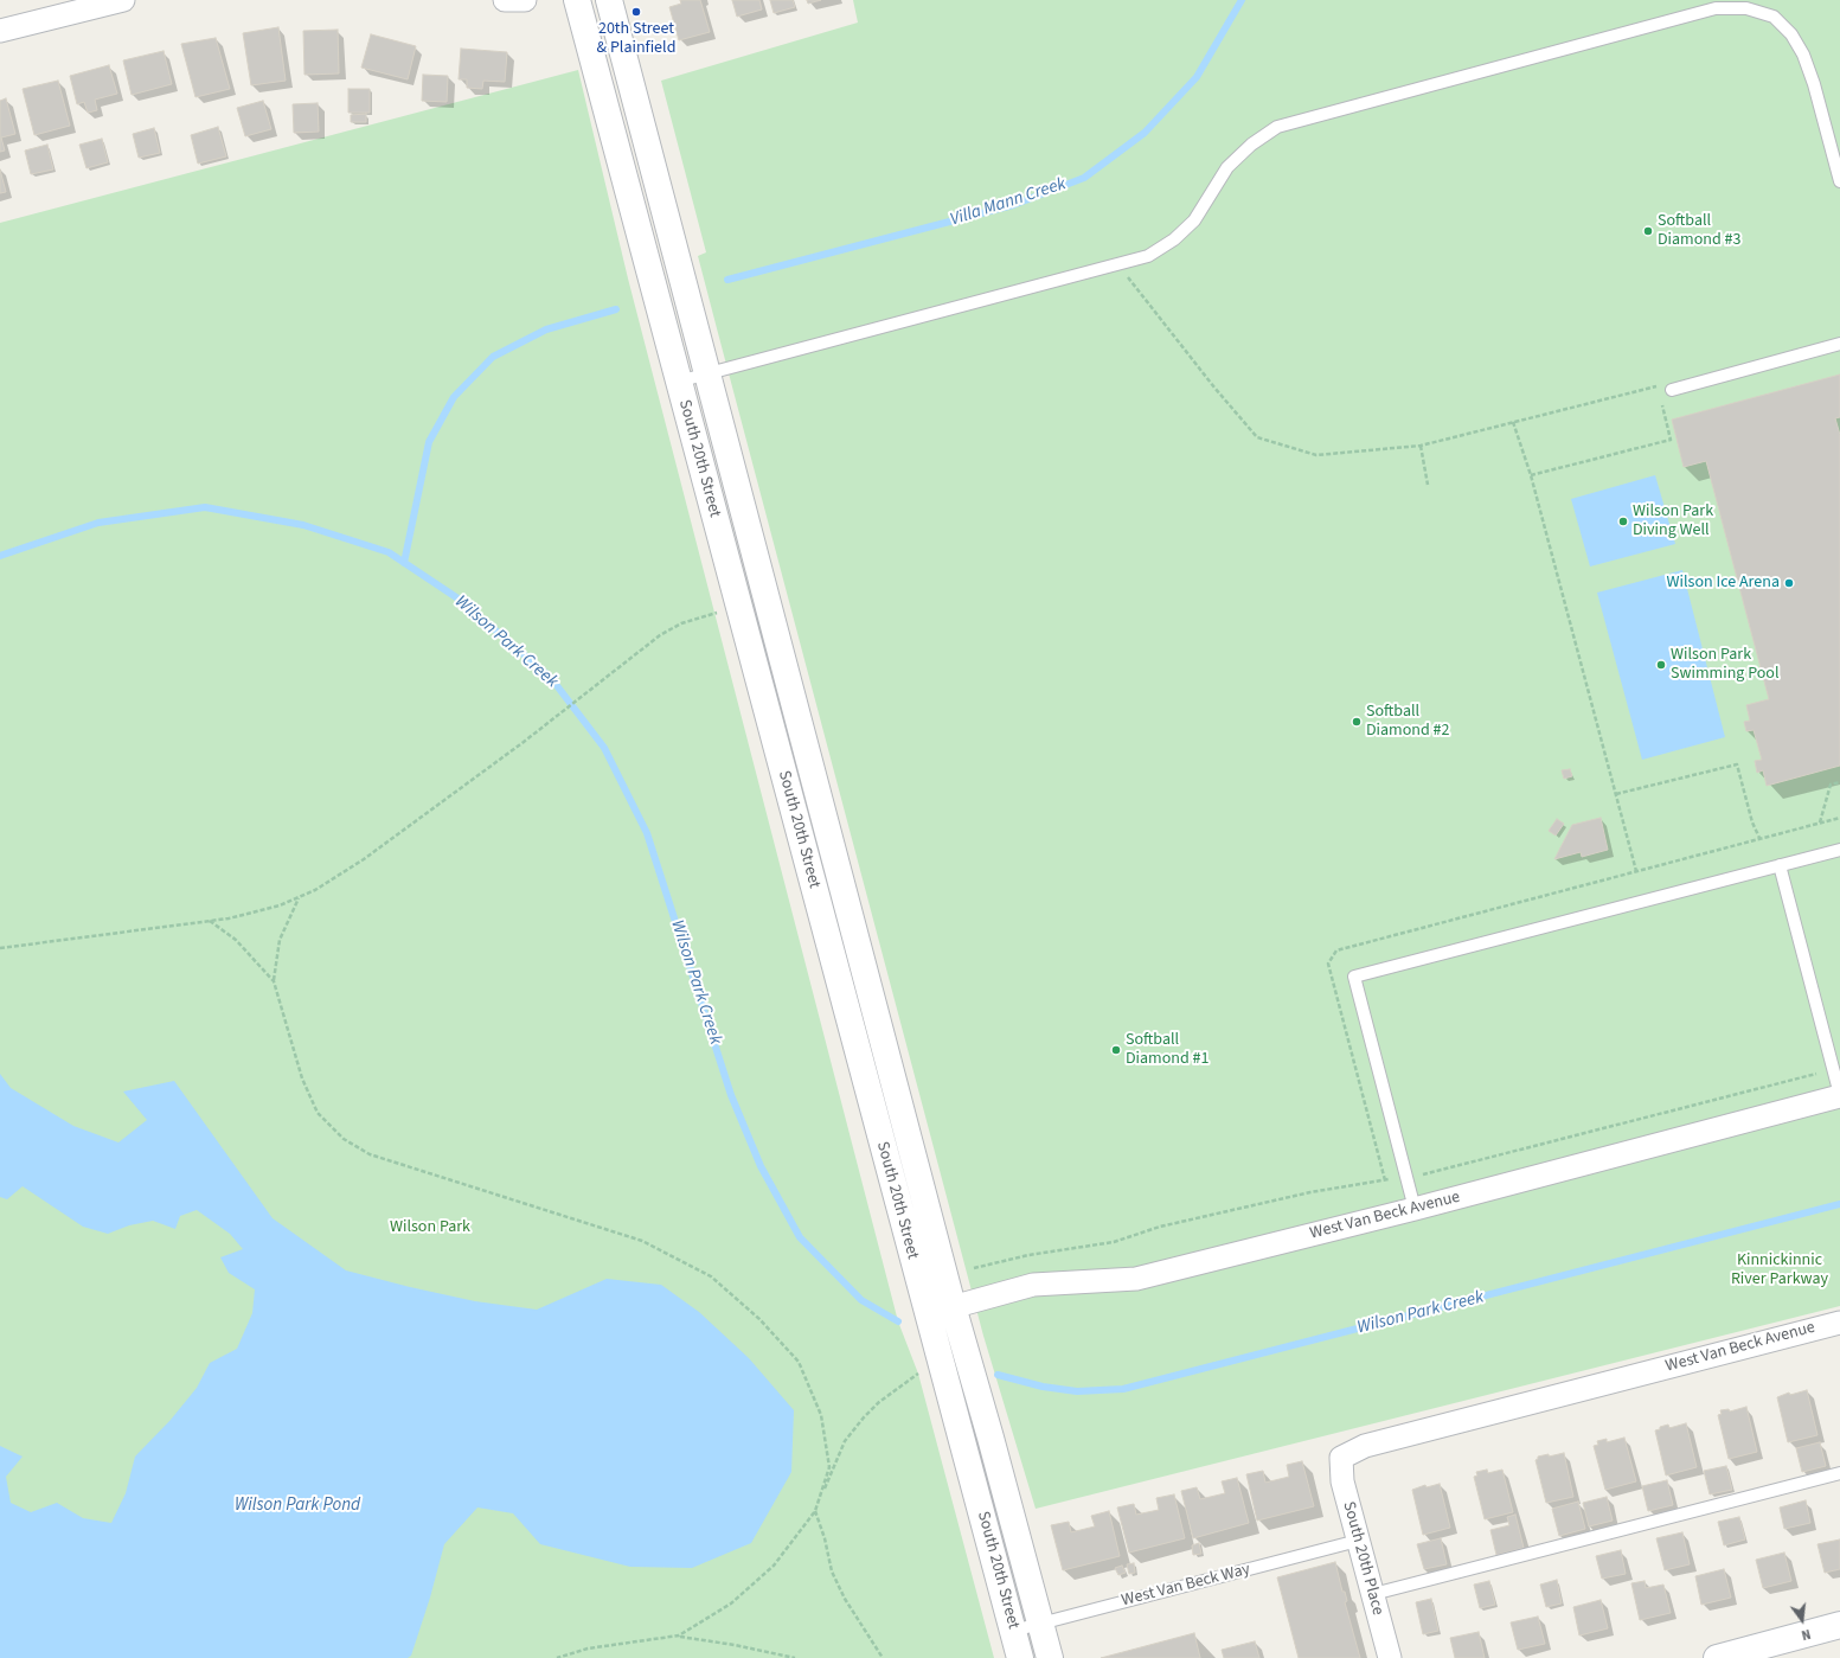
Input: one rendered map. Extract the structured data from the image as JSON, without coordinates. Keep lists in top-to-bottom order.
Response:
{
  "streets": {
    "street": ["South 20th Street", "West Van Beck Avenue", "South 20th Place"],
    "lane": ["West Van Beck Way"]
  },
  "crossings": [
    ["South 20th Street", "West Van Beck Avenue"],
    ["South 20th Street", "West Van Beck Way"],
    ["West Van Beck Avenue", "South 20th Place"],
    ["South 20th Place", "West Van Beck Way"]
  ],
  "water": ["Villa Mann Creek", "Wilson Park Creek", "Wilson Park Pond"],
  "parks": ["Wilson Park", "Kinnickinnic River Parkway"],
  "places": [
    "20th Street & Plainfield",
    "Softball Diamond #3",
    "Wilson Park Diving Well",
    "Wilson Ice Arena",
    "Wilson Park Swimming Pool",
    "Softball Diamond #2",
    "Softball Diamond #1"
  ],
  "north": "bottom"
}
